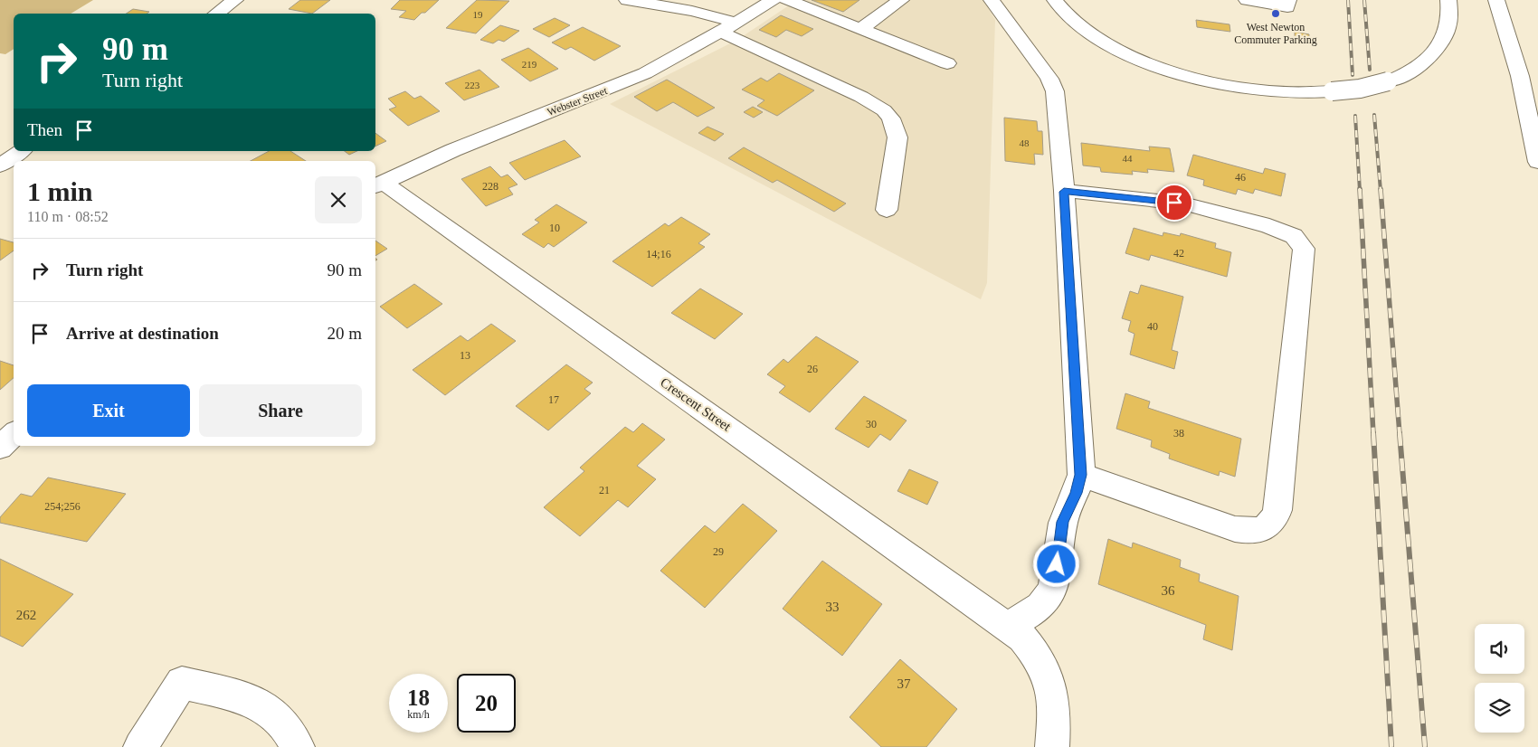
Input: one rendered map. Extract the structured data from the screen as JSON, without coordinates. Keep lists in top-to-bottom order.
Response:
{
  "streets": {
    "main road": ["Webster Street", "Crescent Street"]
  },
  "crossings": [
    ["Webster Street", "Crescent Street"]
  ],
  "places": ["West Newton Commuter Parking"],
  "house_numbers": [
    "19",
    "219",
    "223",
    "48",
    "44",
    "46",
    "228",
    "10",
    "42",
    "14;16",
    "40",
    "13",
    "26",
    "17",
    "30",
    "38",
    "21",
    "254;256",
    "29",
    "36",
    "33",
    "262",
    "37"
  ],
  "page": {
    "turn": ["90 m", "Turn right"],
    "then": "Then",
    "heading": ["1 min", "110 m · 08:52"],
    "list": [
      {
        "name": "Turn right",
        "value": "90 m"
      },
      {
        "name": "Arrive at destination",
        "value": "20 m"
      }
    ],
    "buttons": ["Exit", "Share"],
    "speed": "18 km/h",
    "limit": "20"
  }
}
